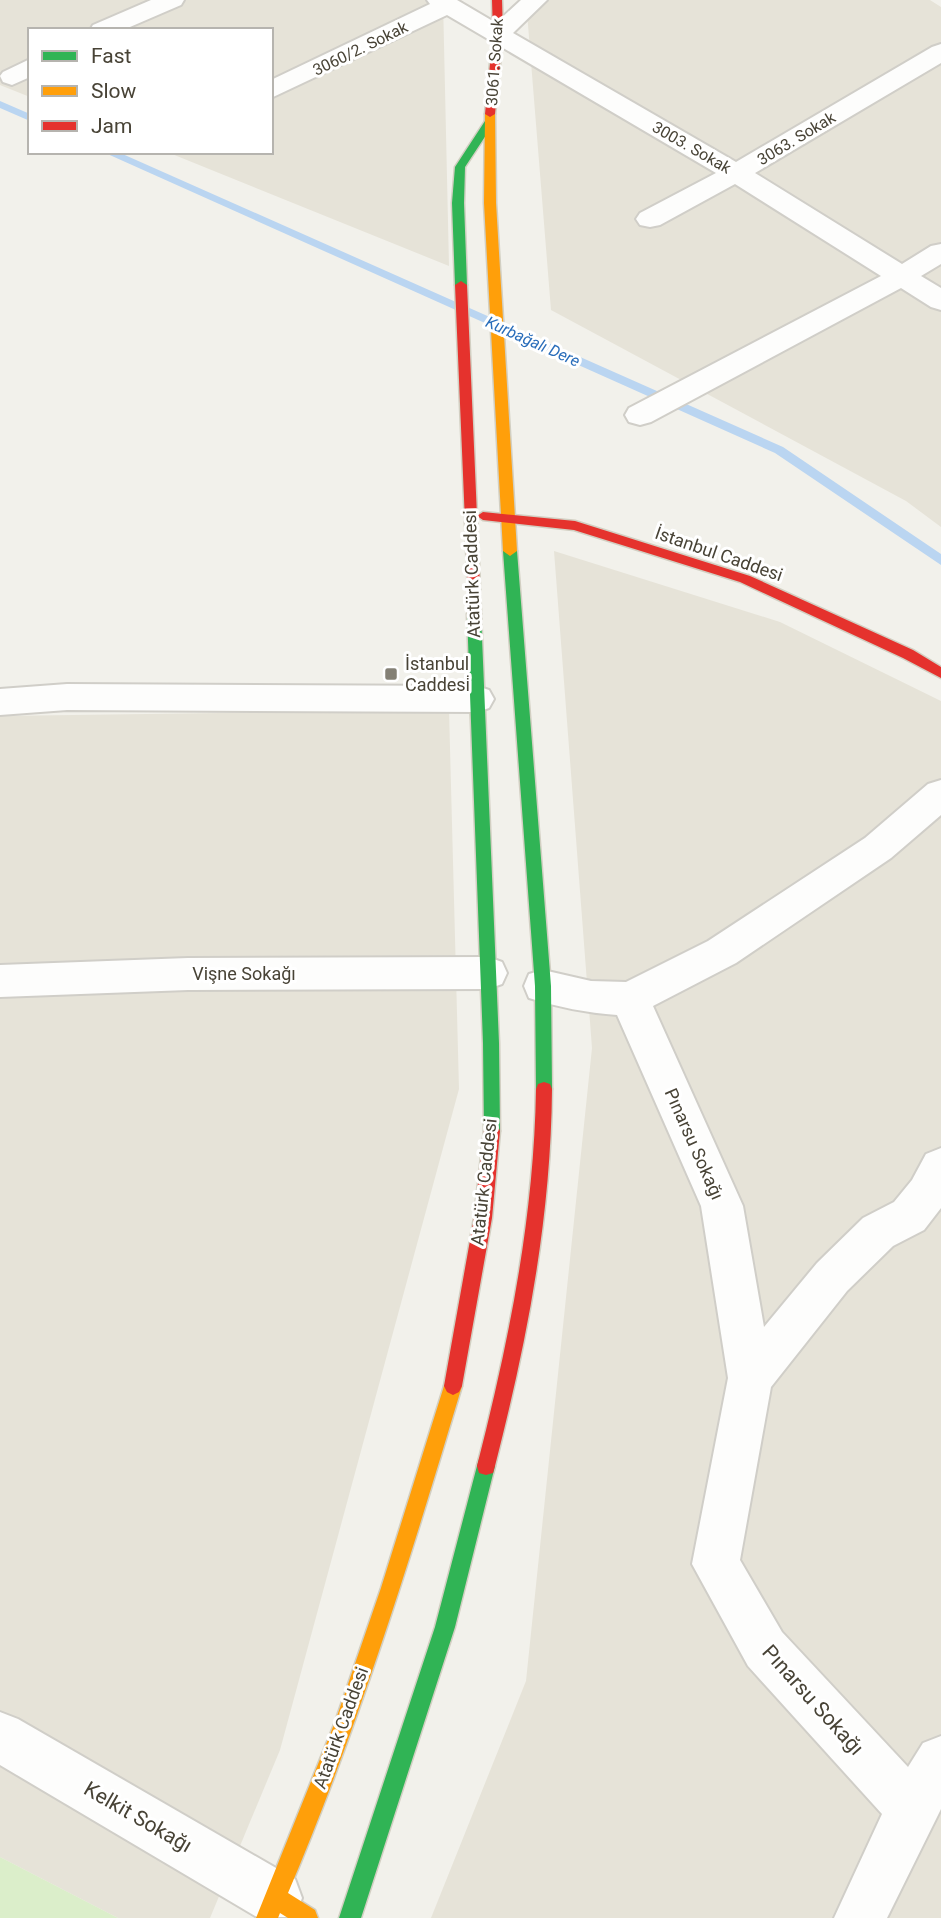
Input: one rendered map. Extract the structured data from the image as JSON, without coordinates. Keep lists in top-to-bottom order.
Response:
{
  "streets": {
    "main road": ["3061. Sokak", "İstanbul Caddesi", "Atatürk Caddesi"],
    "street": [
      "3060/2. Sokak",
      "3063. Sokak",
      "3003. Sokak",
      "Vişne Sokağı",
      "Pınarsu Sokağı",
      "Kelkit Sokağı"
    ]
  },
  "crossings": [
    ["3060/2. Sokak", "3003. Sokak"],
    ["3061. Sokak", "3003. Sokak"],
    ["3061. Sokak", "Atatürk Caddesi"],
    ["3063. Sokak", "3003. Sokak"],
    ["İstanbul Caddesi", "Atatürk Caddesi"],
    ["Atatürk Caddesi", "Vişne Sokağı"],
    ["Atatürk Caddesi", "Kelkit Sokağı"]
  ],
  "water": ["Kurbağalı Dere"],
  "places": {
    "transit": ["İstanbul Caddesi̇"]
  },
  "legend": ["Fast", "Slow", "Jam"]
}
